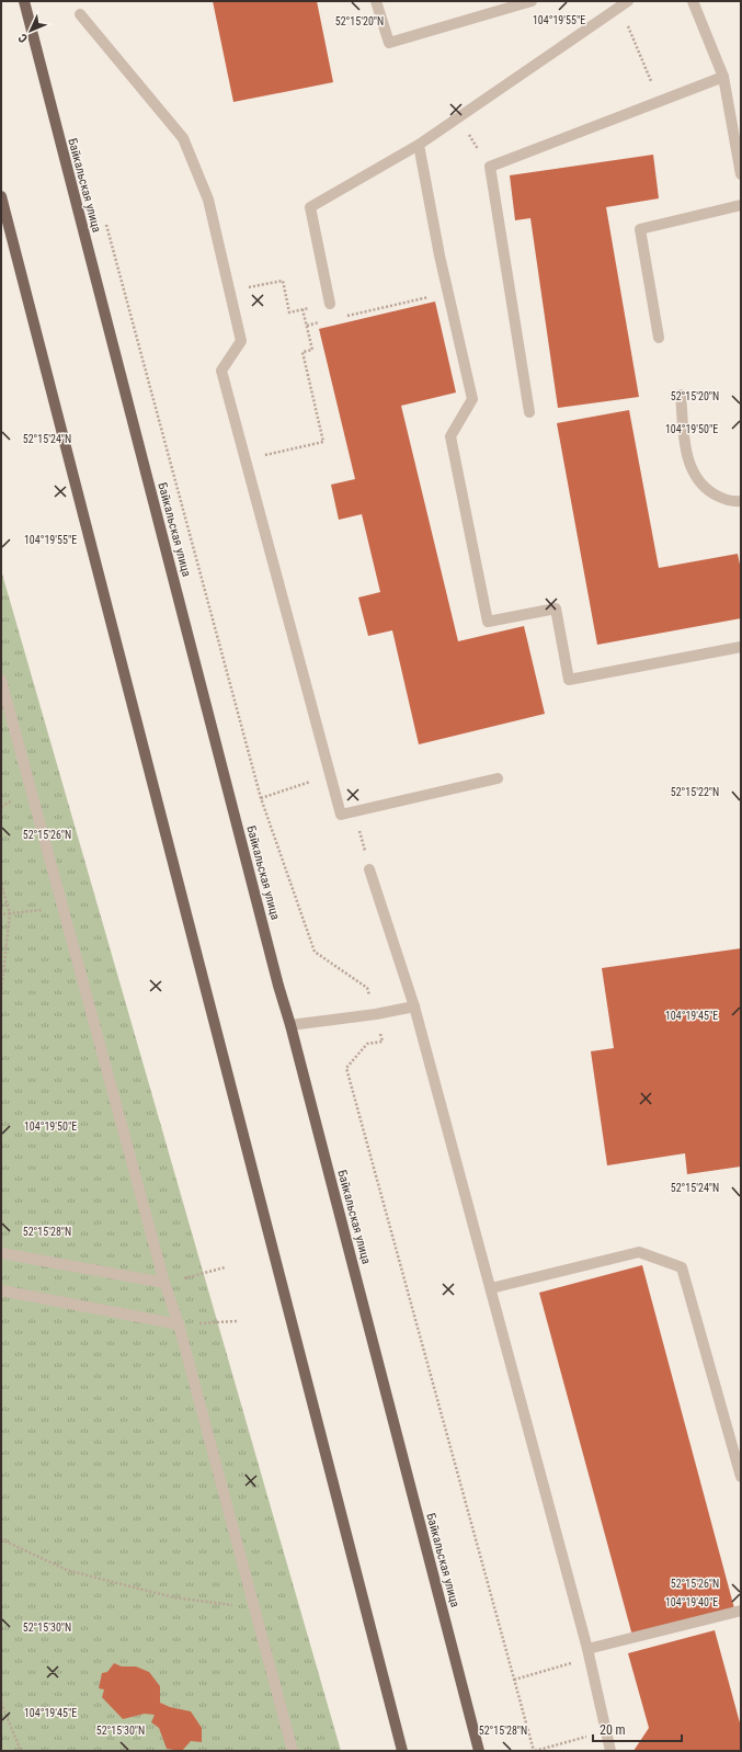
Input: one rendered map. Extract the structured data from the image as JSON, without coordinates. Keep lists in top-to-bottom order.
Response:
{
  "streets": {
    "main road": ["Байкальская улица"]
  },
  "scale_bar": "20 m",
  "north": "bottom left",
  "coordinates": [
    "104°19'55\"E",
    "52°15'20\"N",
    "104°19'50\"E",
    "52°15'24\"N",
    "52°15'22\"N",
    "52°15'26\"N",
    "104°19'45\"E",
    "52°15'28\"N",
    "104°19'40\"E",
    "52°15'30\"N"
  ]
}
